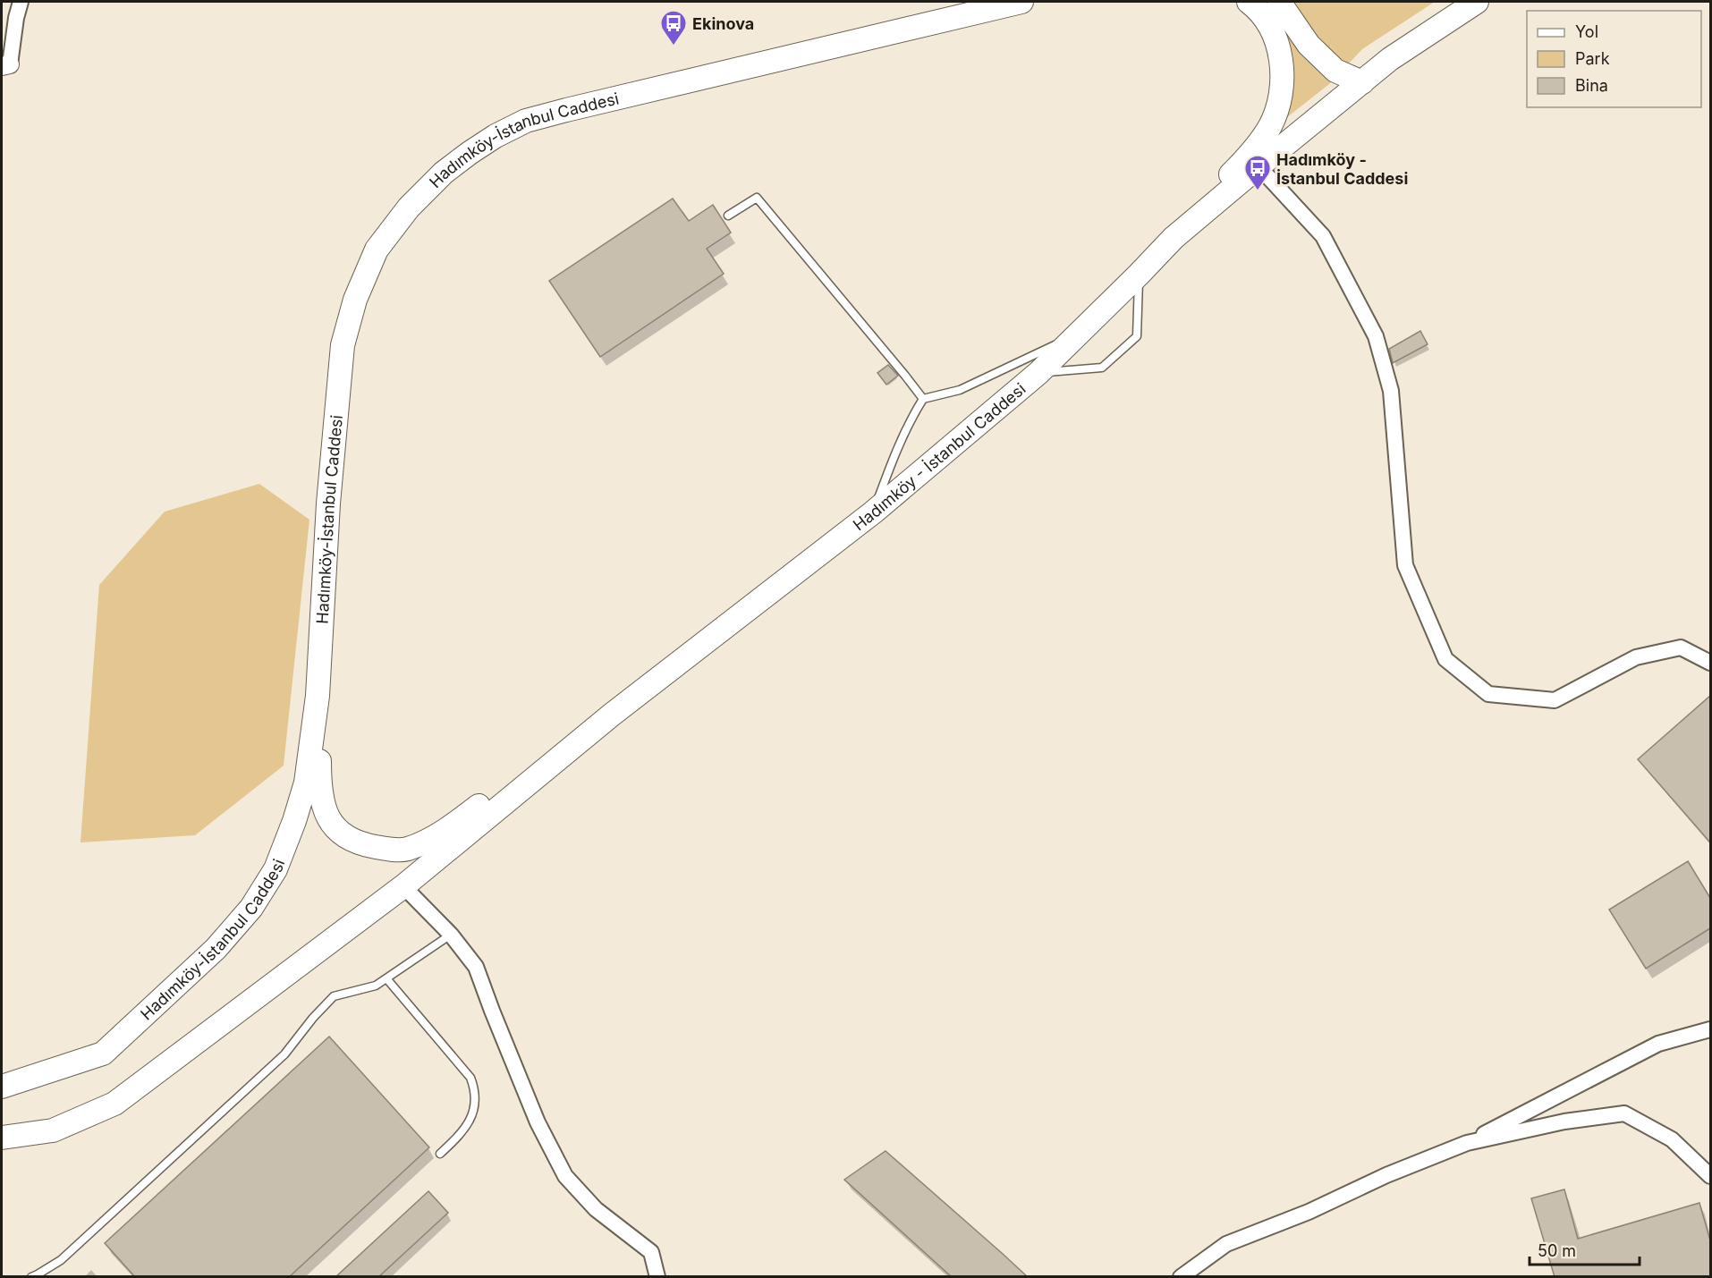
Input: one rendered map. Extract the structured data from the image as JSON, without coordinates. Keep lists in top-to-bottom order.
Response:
{
  "streets": {
    "main road": ["Hadımköy-İstanbul Caddesi", "Hadımköy - İstanbul Caddesi"]
  },
  "places": {
    "bus stop": ["Ekinova", "Hadımköy - İstanbul Caddesi"]
  },
  "legend": ["Yol", "Park", "Bina"],
  "scale_bar": "50 m"
}
